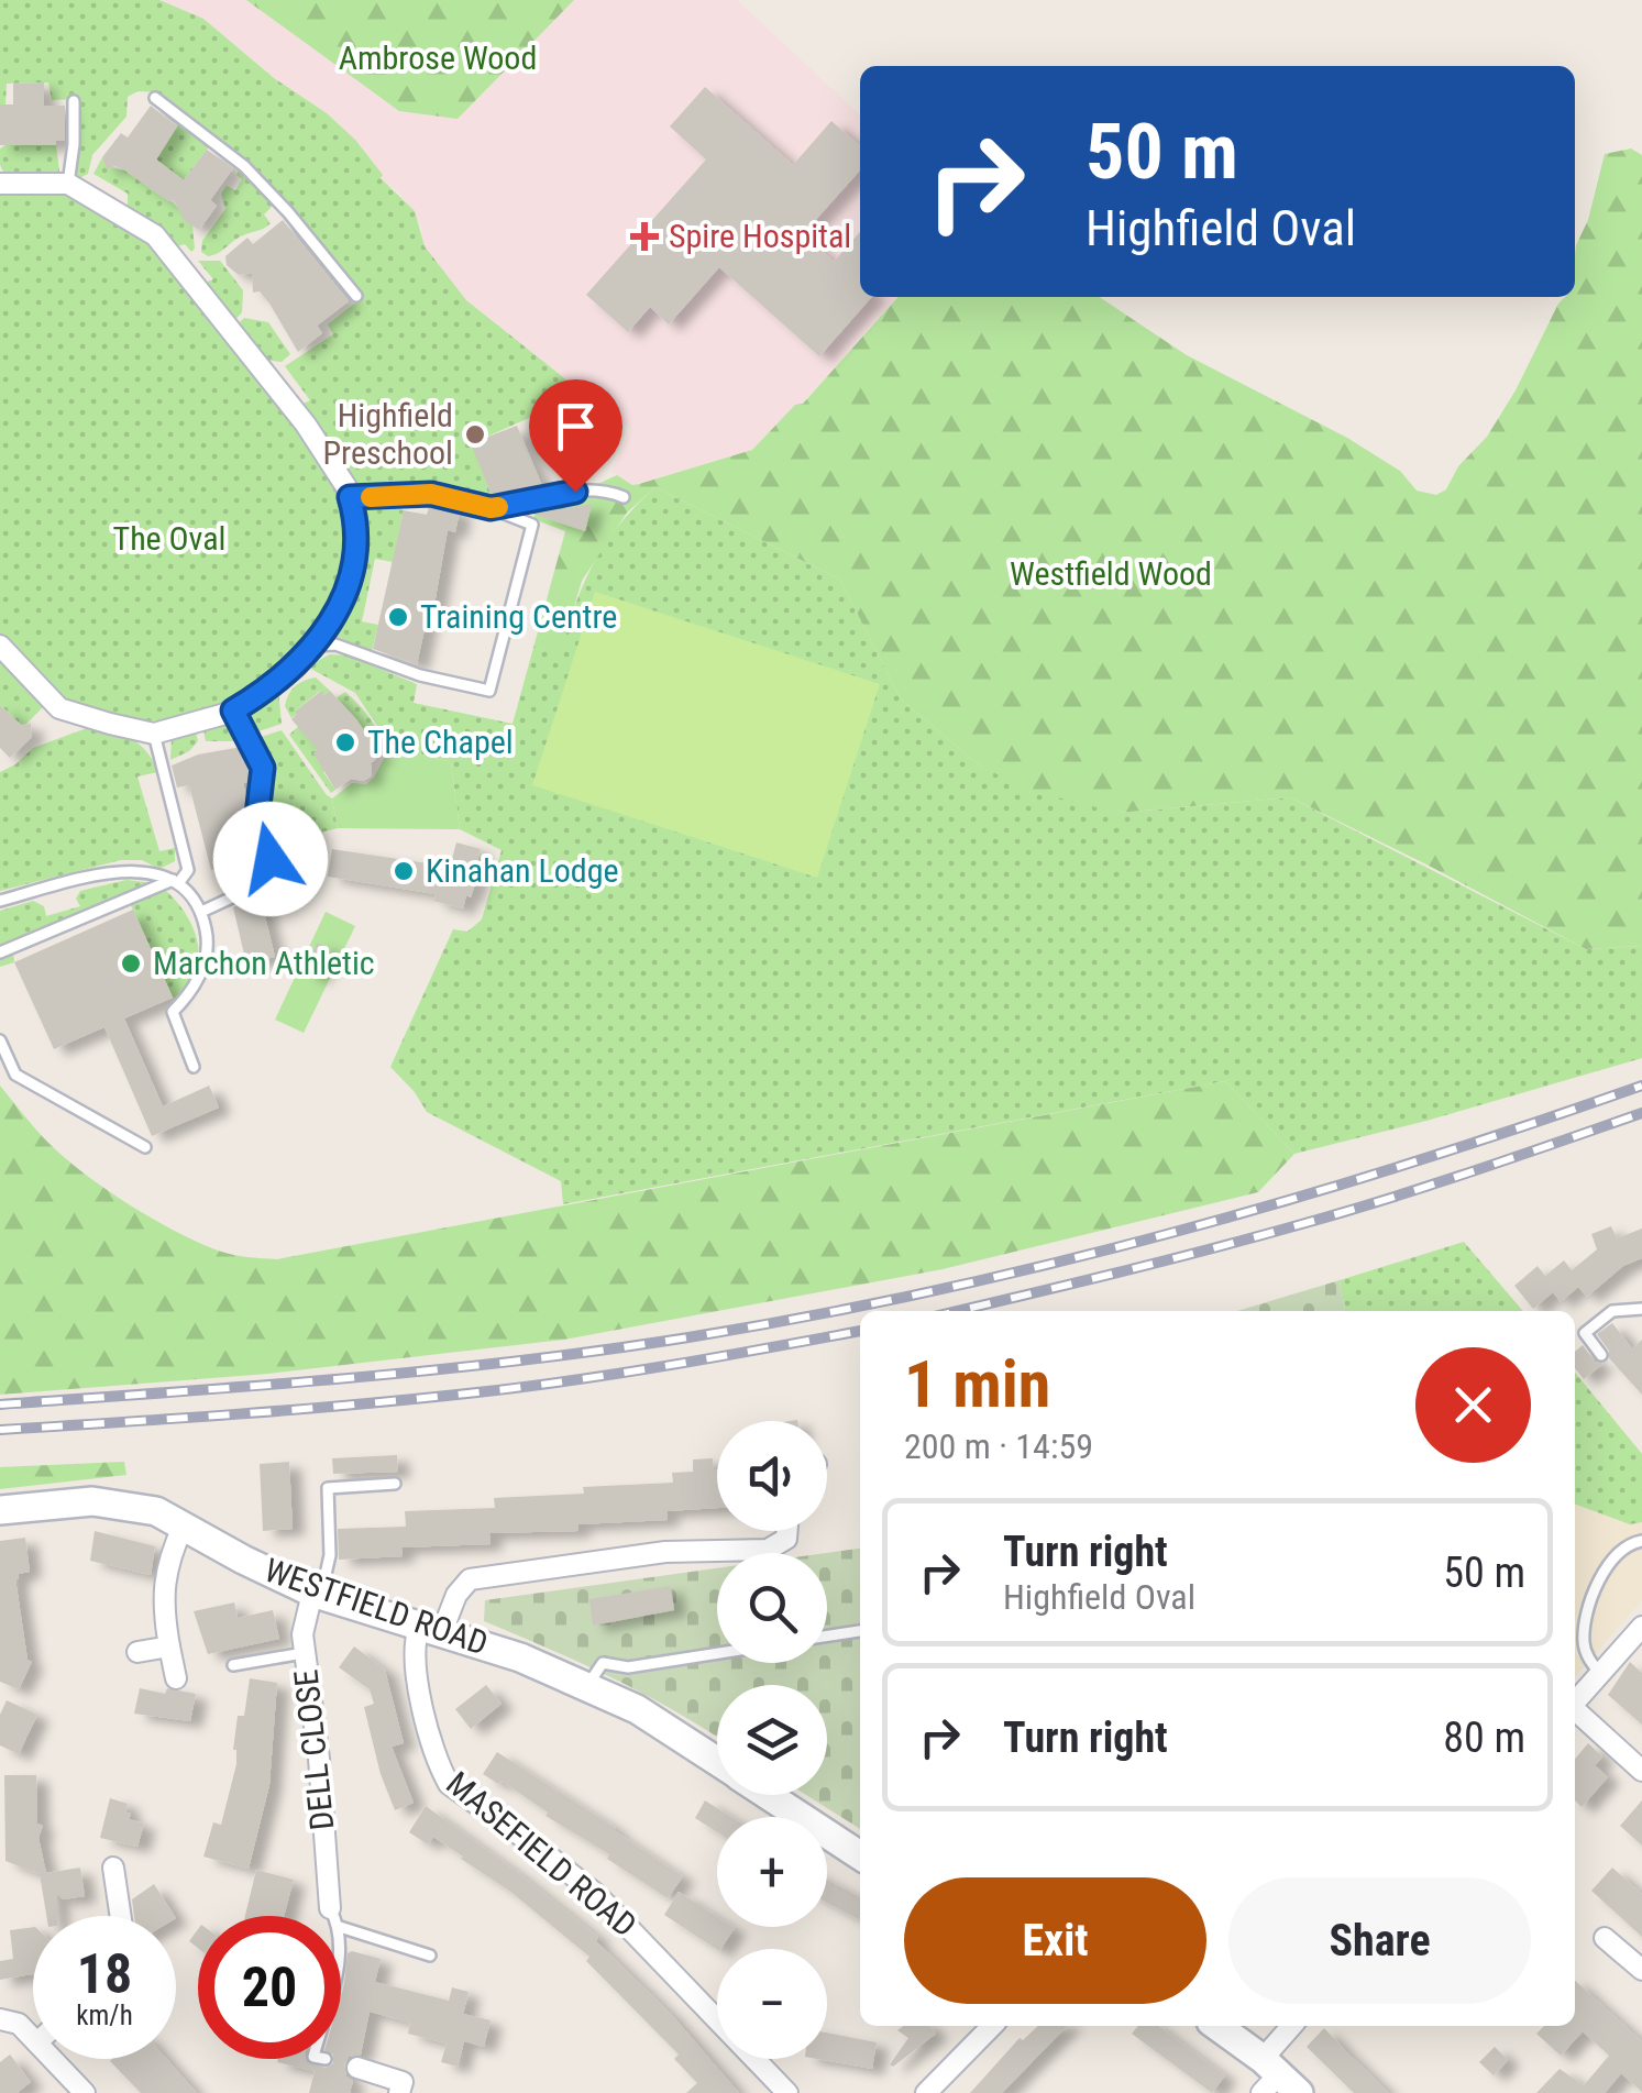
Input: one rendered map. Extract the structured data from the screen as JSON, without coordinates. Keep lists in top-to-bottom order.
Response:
{
  "streets": {
    "street": ["WESTFIELD ROAD", "DELL CLOSE", "MASEFIELD ROAD"]
  },
  "crossings": [
    ["WESTFIELD ROAD", "DELL CLOSE"],
    ["WESTFIELD ROAD", "MASEFIELD ROAD"]
  ],
  "parks": ["Ambrose Wood", "The Oval", "Westfield Wood"],
  "places": {
    "health": ["Spire Hospital"],
    "other": [
      "Highfield Preschool",
      "Training Centre",
      "The Chapel",
      "Kinahan Lodge",
      "Marchon Athletic"
    ]
  },
  "page": {
    "turn": ["50 m", "Highfield Oval"],
    "heading": ["1 min", "200 m · 14:59"],
    "map_buttons": ["+", "−"],
    "list": [
      {
        "name": "Turn right",
        "note": "Highfield Oval",
        "value": "50 m"
      },
      {
        "name": "Turn right",
        "value": "80 m"
      }
    ],
    "buttons": ["Exit", "Share"],
    "speed": "18 km/h",
    "limit": "20"
  }
}
